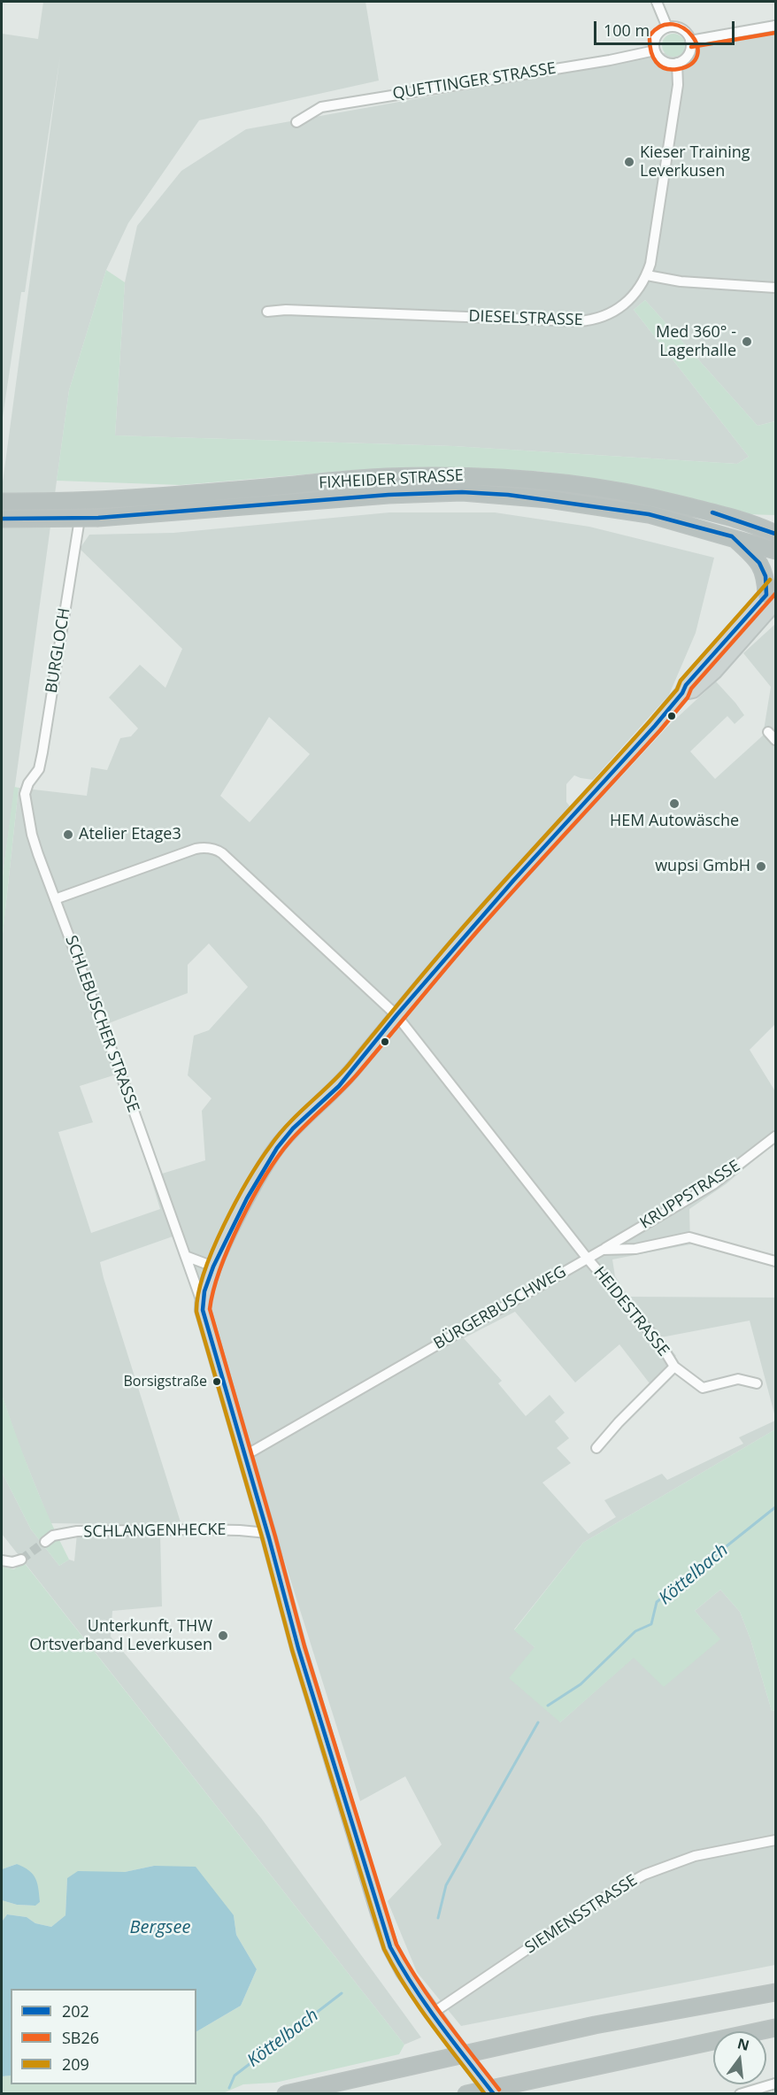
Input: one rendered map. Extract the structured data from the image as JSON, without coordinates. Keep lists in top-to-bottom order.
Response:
{
  "streets": {
    "highway": ["FIXHEIDER STRASSE"],
    "main road": ["SCHLEBUSCHER STRASSE"],
    "street": [
      "QUETTINGER STRASSE",
      "DIESELSTRASSE",
      "BURGLOCH",
      "KRUPPSTRASSE",
      "BÜRGERBUSCHWEG",
      "HEIDESTRASSE",
      "SCHLANGENHECKE",
      "SIEMENSSTRASSE"
    ]
  },
  "crossings": [
    ["QUETTINGER STRASSE", "DIESELSTRASSE"],
    ["BURGLOCH", "SCHLEBUSCHER STRASSE"],
    ["SCHLEBUSCHER STRASSE", "BÜRGERBUSCHWEG"],
    ["SCHLEBUSCHER STRASSE", "HEIDESTRASSE"],
    ["SCHLEBUSCHER STRASSE", "SCHLANGENHECKE"],
    ["SCHLEBUSCHER STRASSE", "SIEMENSSTRASSE"],
    ["KRUPPSTRASSE", "BÜRGERBUSCHWEG"],
    ["BÜRGERBUSCHWEG", "HEIDESTRASSE"]
  ],
  "water": ["Köttelbach", "Bergsee"],
  "places": [
    "Kieser Training Leverkusen",
    "Med 360° - Lagerhalle",
    "HEM Autowäsche",
    "Atelier Etage3",
    "wupsi GmbH",
    "Borsigstraße",
    "Unterkunft, THW Ortsverband Leverkusen"
  ],
  "lines": ["transit line SB26", "transit line 202", "transit line 209"],
  "legend": ["202", "SB26", "209"],
  "scale_bar": "100 m",
  "north": "top"
}
